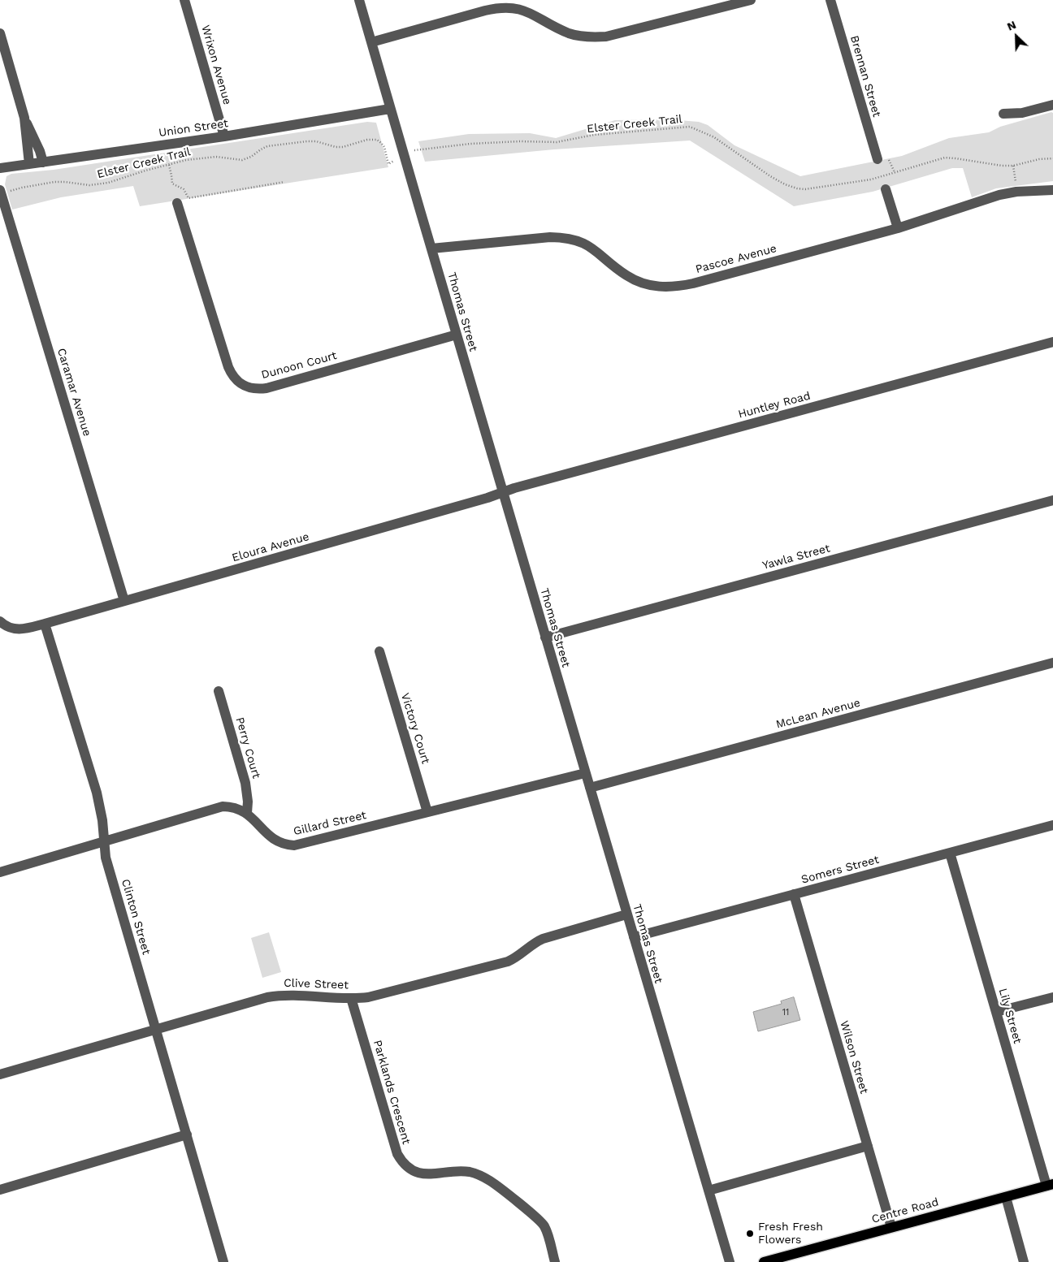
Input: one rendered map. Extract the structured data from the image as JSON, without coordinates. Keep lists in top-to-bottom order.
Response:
{
  "streets": {
    "main road": ["Centre Road"],
    "street": [
      "Wrixon Avenue",
      "Brennan Street",
      "Union Street",
      "Pascoe Avenue",
      "Thomas Street",
      "Dunoon Court",
      "Caramar Avenue",
      "Huntley Road",
      "Eloura Avenue",
      "Yawla Street",
      "McLean Avenue",
      "Victory Court",
      "Perry Court",
      "Gillard Street",
      "Somers Street",
      "Clinton Street",
      "Clive Street",
      "Lily Street",
      "Wilson Street",
      "Parklands Crescent"
    ],
    "path": ["Elster Creek Trail"]
  },
  "crossings": [
    ["Wrixon Avenue", "Union Street"],
    ["Elster Creek Trail", "Caramar Avenue"],
    ["Union Street", "Thomas Street"],
    ["Pascoe Avenue", "Thomas Street"],
    ["Thomas Street", "Dunoon Court"],
    ["Thomas Street", "Huntley Road"],
    ["Thomas Street", "Eloura Avenue"],
    ["Thomas Street", "Yawla Street"],
    ["Thomas Street", "McLean Avenue"],
    ["Thomas Street", "Gillard Street"],
    ["Thomas Street", "Somers Street"],
    ["Thomas Street", "Clive Street"],
    ["Caramar Avenue", "Eloura Avenue"],
    ["Huntley Road", "Eloura Avenue"],
    ["Eloura Avenue", "Clinton Street"],
    ["Victory Court", "Gillard Street"],
    ["Perry Court", "Gillard Street"],
    ["Gillard Street", "Clinton Street"],
    ["Somers Street", "Lily Street"],
    ["Somers Street", "Wilson Street"],
    ["Clinton Street", "Clive Street"],
    ["Clive Street", "Parklands Crescent"],
    ["Lily Street", "Centre Road"],
    ["Wilson Street", "Centre Road"]
  ],
  "places": ["Fresh Fresh Flowers"],
  "house_numbers": ["11"],
  "north": "top left"
}
